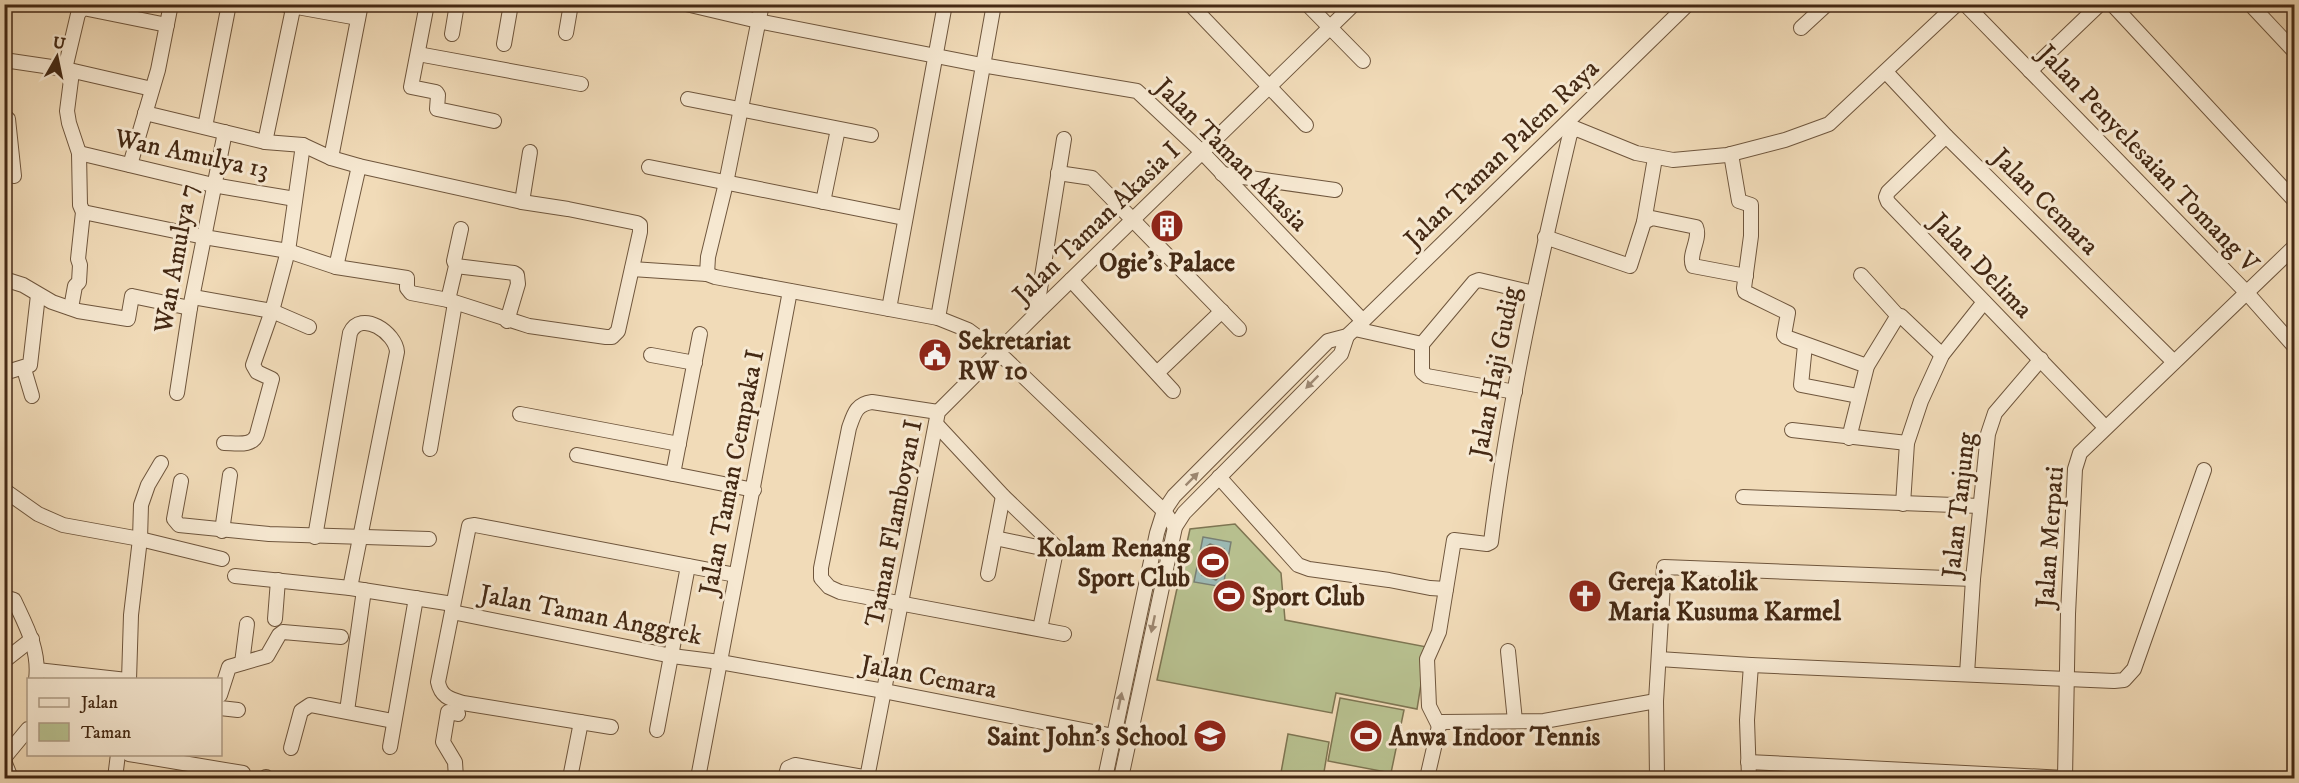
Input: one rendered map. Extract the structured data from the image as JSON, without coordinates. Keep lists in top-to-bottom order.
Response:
{
  "streets": {
    "street": [
      "Wan Amulya 13",
      "Jalan Taman Palem Raya",
      "Jalan Taman Akasia",
      "Jalan Penyelesaian Tomang V",
      "Jalan Cemara",
      "Jalan Taman Akasia I",
      "Wan Amulya 7",
      "Jalan Delima",
      "Jalan Haji Gudig",
      "Jalan Taman Cempaka I",
      "Jalan Tanjung",
      "Taman Flamboyan I",
      "Jalan Merpati",
      "Jalan Taman Anggrek"
    ]
  },
  "crossings": [
    ["Wan Amulya 13", "Wan Amulya 7"],
    ["Jalan Taman Palem Raya", "Jalan Taman Akasia"],
    ["Jalan Taman Palem Raya", "Jalan Cemara"],
    ["Jalan Taman Palem Raya", "Jalan Haji Gudig"],
    ["Jalan Taman Akasia", "Jalan Taman Akasia I"],
    ["Jalan Penyelesaian Tomang V", "Jalan Merpati"],
    ["Jalan Cemara", "Jalan Delima"],
    ["Jalan Cemara", "Jalan Taman Cempaka I"],
    ["Jalan Cemara", "Taman Flamboyan I"],
    ["Jalan Cemara", "Jalan Merpati"],
    ["Jalan Cemara", "Jalan Taman Anggrek"],
    ["Jalan Taman Akasia I", "Taman Flamboyan I"],
    ["Jalan Delima", "Jalan Tanjung"],
    ["Jalan Delima", "Jalan Merpati"],
    ["Jalan Taman Cempaka I", "Jalan Taman Anggrek"]
  ],
  "places": {
    "building": ["Ogie's Palace"],
    "public building": ["Sekretariat RW 10"],
    "sports": ["Kolam Renang Sport Club", "Sport Club", "Anwa Indoor Tennis"],
    "church": ["Gereja Katolik Maria Kusuma Karmel"],
    "school or university": ["Saint John's School"]
  },
  "legend": ["Jalan", "Taman"],
  "north": "top"
}
